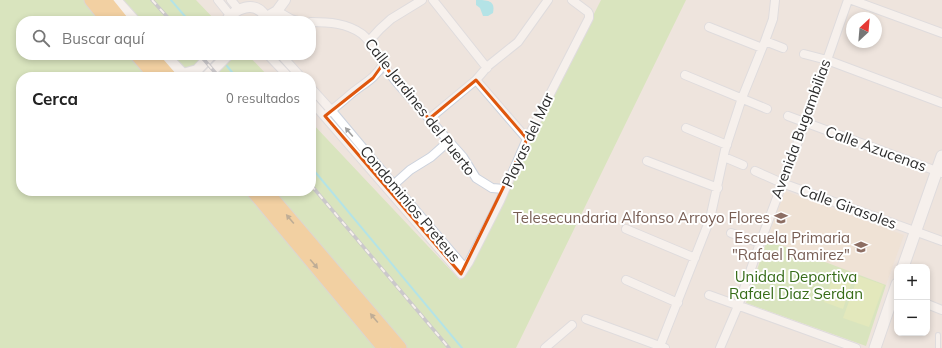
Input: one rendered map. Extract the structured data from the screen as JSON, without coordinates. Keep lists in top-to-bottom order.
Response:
{
  "streets": {
    "street": [
      "Calle Jardines del Puerto",
      "Avenida Bugambilias",
      "Playas del Mar",
      "Calle Azucenas",
      "Condominios Preteus",
      "Calle Girasoles"
    ]
  },
  "crossings": [
    ["Calle Jardines del Puerto", "Playas del Mar"],
    ["Avenida Bugambilias", "Calle Azucenas"],
    ["Avenida Bugambilias", "Calle Girasoles"],
    ["Playas del Mar", "Condominios Preteus"]
  ],
  "parks": ["Unidad Deportiva Rafael Diaz Serdan"],
  "places": {
    "school or university": ["Telesecundaria Alfonso Arroyo Flores", "Escuela Primaria \"Rafael Ramirez\""]
  },
  "north": "top right",
  "page": {
    "search": "Buscar aquí",
    "heading": ["Cerca", "0 resultados"],
    "map_buttons": ["+", "−"]
  }
}
